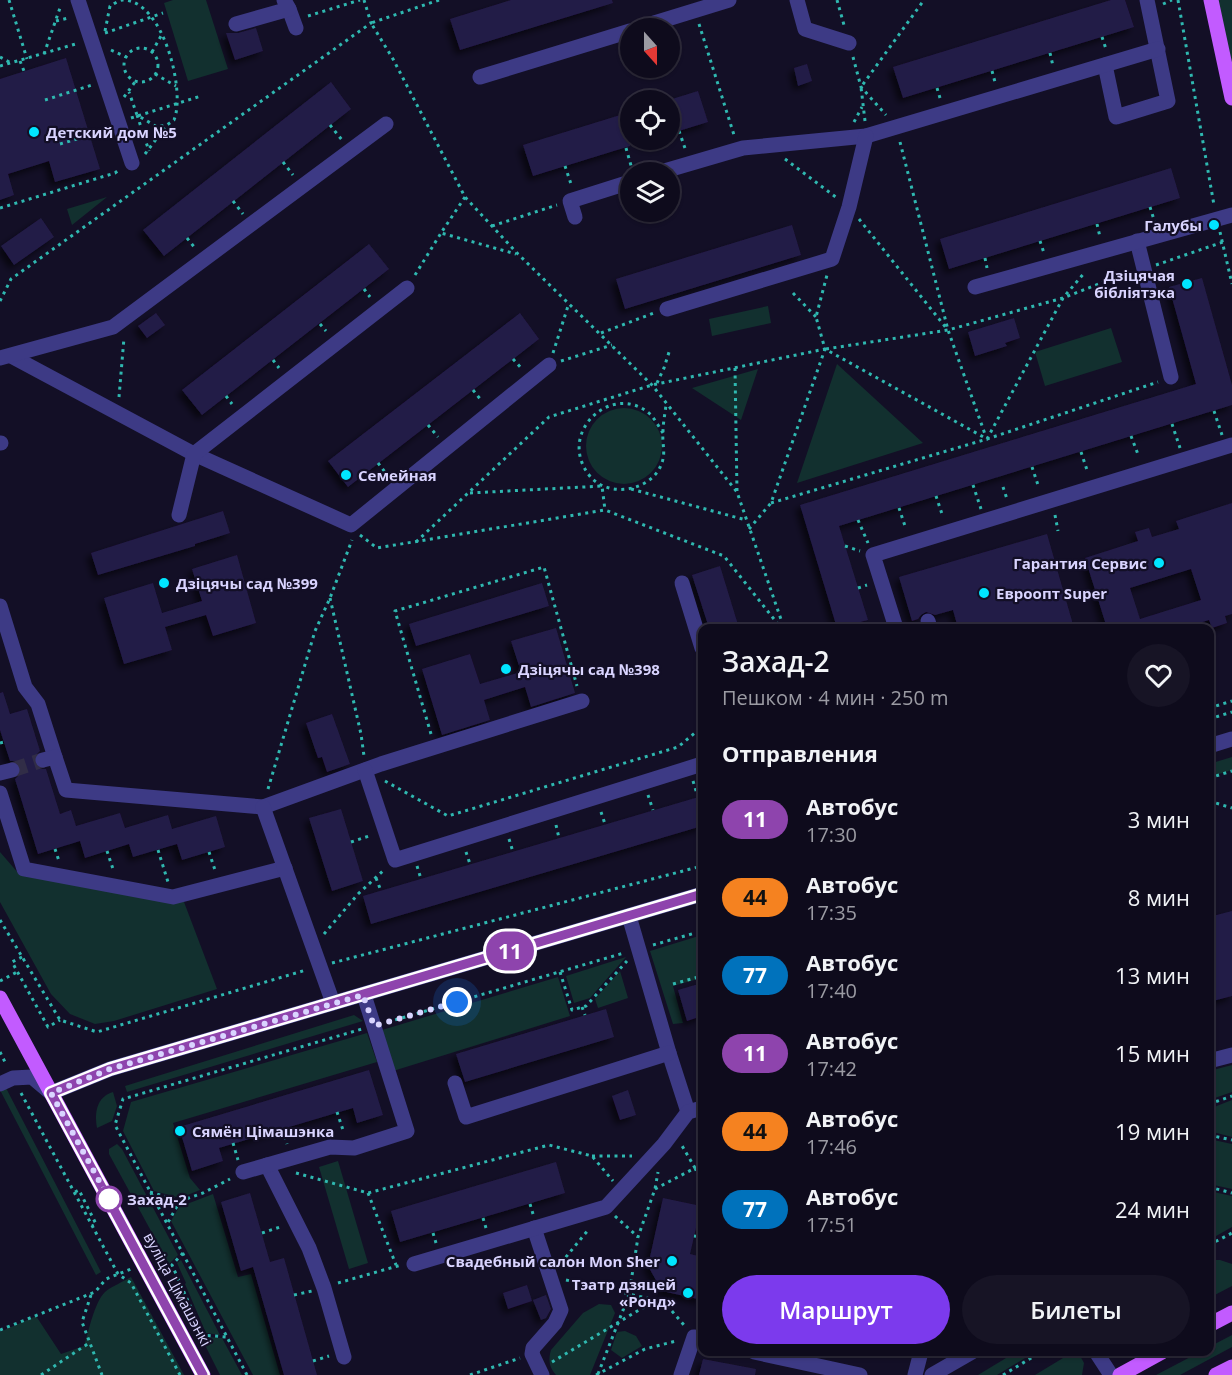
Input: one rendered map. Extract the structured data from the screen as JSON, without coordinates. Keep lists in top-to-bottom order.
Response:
{
  "streets": {
    "main road": ["вуліца Цімашэнкі"]
  },
  "places": [
    "Детский дом №5",
    "Галубы",
    "Дзіцячая бібліятэка",
    "Семейная",
    "Гарантия Сервис",
    "Дзіцячы сад №399",
    "Евроопт Super",
    "Дзіцячы сад №398",
    "Сямён Цімашэнка",
    "Захад-2",
    "Свадебный салон Mon Sher",
    "Тэатр дзяцей «Ронд»"
  ],
  "lines": ["bus line 11"],
  "north": "bottom",
  "page": {
    "on_map": "11",
    "heading": [
      ["Захад-2", "Пешком · 4 мин · 250 m"],
      "Отправления"
    ],
    "list": [
      {
        "mark": "11",
        "name": "Автобус",
        "note": "17:30",
        "value": "3 мин"
      },
      {
        "mark": "44",
        "name": "Автобус",
        "note": "17:35",
        "value": "8 мин"
      },
      {
        "mark": "77",
        "name": "Автобус",
        "note": "17:40",
        "value": "13 мин"
      },
      {
        "mark": "11",
        "name": "Автобус",
        "note": "17:42",
        "value": "15 мин"
      },
      {
        "mark": "44",
        "name": "Автобус",
        "note": "17:46",
        "value": "19 мин"
      },
      {
        "mark": "77",
        "name": "Автобус",
        "note": "17:51",
        "value": "24 мин"
      }
    ],
    "buttons": ["Маршрут", "Билеты"]
  }
}
